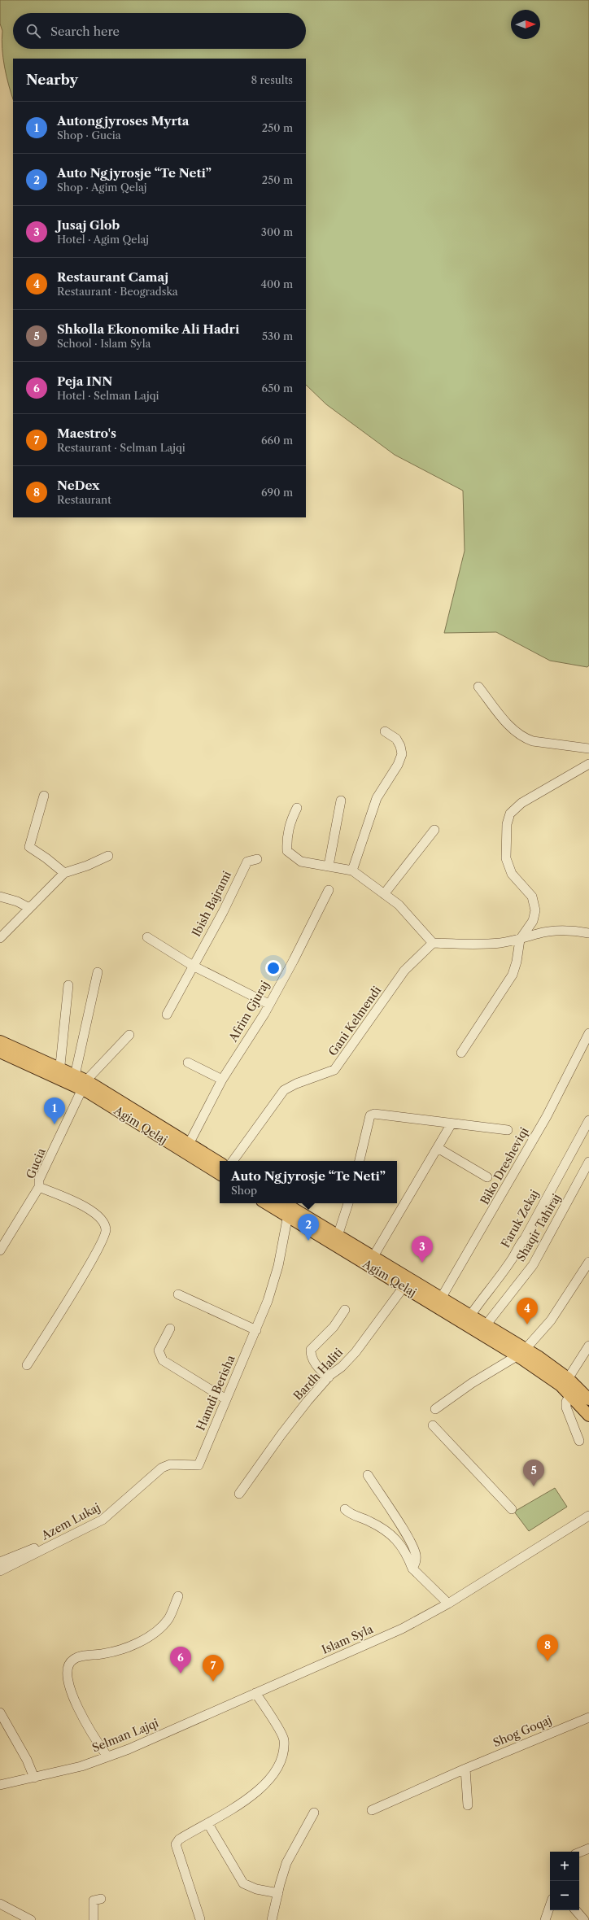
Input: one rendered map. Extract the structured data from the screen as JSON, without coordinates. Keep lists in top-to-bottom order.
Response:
{
  "streets": {
    "main road": ["Agim Qelaj"],
    "street": [
      "Ibish Bajrami",
      "Afrim Gjuraj",
      "Gani Kelmendi",
      "Gucia",
      "Biko Dresheviqi",
      "Faruk Zekaj",
      "Shaqir Tahiraj",
      "Bardh Haliti",
      "Hamdi Berisha",
      "Azem Lukaj",
      "Islam Syla",
      "Shog Goqaj",
      "Selman Lajqi"
    ]
  },
  "crossings": [
    ["Afrim Gjuraj", "Agim Qelaj"],
    ["Agim Qelaj", "Gucia"],
    ["Agim Qelaj", "Biko Dresheviqi"],
    ["Agim Qelaj", "Faruk Zekaj"],
    ["Agim Qelaj", "Shaqir Tahiraj"],
    ["Agim Qelaj", "Bardh Haliti"],
    ["Agim Qelaj", "Hamdi Berisha"],
    ["Hamdi Berisha", "Azem Lukaj"],
    ["Islam Syla", "Selman Lajqi"]
  ],
  "north": "right",
  "page": {
    "search": "Search here",
    "heading": ["Nearby", "8 results"],
    "list": [
      {
        "mark": "1",
        "name": "Autongjyroses Myrta",
        "note": "Shop · Gucia",
        "value": "250 m"
      },
      {
        "mark": "2",
        "name": "Auto Ngjyrosje “Te Neti”",
        "note": "Shop · Agim Qelaj",
        "value": "250 m"
      },
      {
        "mark": "3",
        "name": "Jusaj Glob",
        "note": "Hotel · Agim Qelaj",
        "value": "300 m"
      },
      {
        "mark": "4",
        "name": "Restaurant Camaj",
        "note": "Restaurant · Beogradska",
        "value": "400 m"
      },
      {
        "mark": "5",
        "name": "Shkolla Ekonomike Ali Hadri",
        "note": "School · Islam Syla",
        "value": "530 m"
      },
      {
        "mark": "6",
        "name": "Peja INN",
        "note": "Hotel · Selman Lajqi",
        "value": "650 m"
      },
      {
        "mark": "7",
        "name": "Maestro's",
        "note": "Restaurant · Selman Lajqi",
        "value": "660 m"
      },
      {
        "mark": "8",
        "name": "NeDex",
        "note": "Restaurant",
        "value": "690 m"
      }
    ],
    "pins": [
      "1",
      "2",
      "3",
      "4",
      "5",
      "8",
      "6",
      "7"
    ],
    "popup": ["Auto Ngjyrosje “Te Neti”", "Shop"],
    "map_buttons": ["+", "−"]
  }
}
